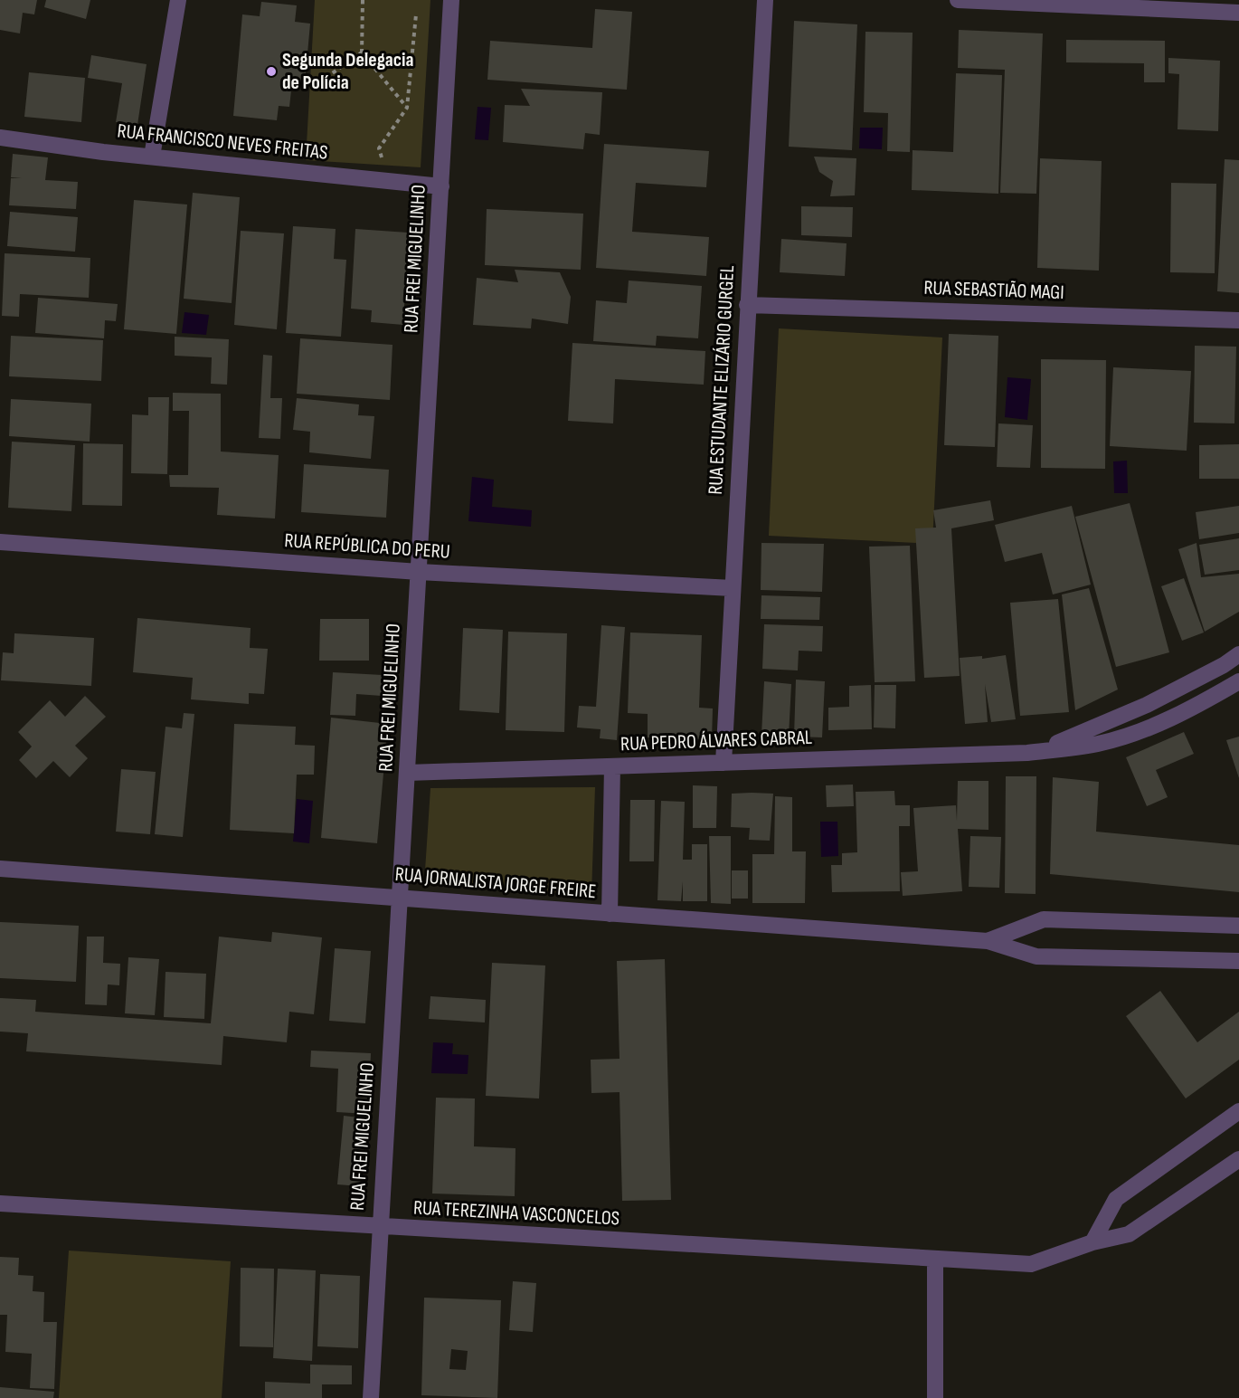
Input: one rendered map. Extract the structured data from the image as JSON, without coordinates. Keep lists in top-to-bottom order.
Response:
{
  "streets": {
    "street": [
      "RUA FRANCISCO NEVES FREITAS",
      "RUA FREI MIGUELINHO",
      "RUA SEBASTIÃO MAGI",
      "RUA ESTUDANTE ELIZÁRIO GURGEL",
      "RUA REPÚBLICA DO PERU",
      "RUA PEDRO ÁLVARES CABRAL",
      "RUA JORNALISTA JORGE FREIRE",
      "RUA TEREZINHA VASCONCELOS"
    ]
  },
  "crossings": [
    ["RUA FRANCISCO NEVES FREITAS", "RUA FREI MIGUELINHO"],
    ["RUA FREI MIGUELINHO", "RUA REPÚBLICA DO PERU"],
    ["RUA FREI MIGUELINHO", "RUA PEDRO ÁLVARES CABRAL"],
    ["RUA FREI MIGUELINHO", "RUA JORNALISTA JORGE FREIRE"],
    ["RUA FREI MIGUELINHO", "RUA TEREZINHA VASCONCELOS"],
    ["RUA SEBASTIÃO MAGI", "RUA ESTUDANTE ELIZÁRIO GURGEL"],
    ["RUA ESTUDANTE ELIZÁRIO GURGEL", "RUA REPÚBLICA DO PERU"],
    ["RUA ESTUDANTE ELIZÁRIO GURGEL", "RUA PEDRO ÁLVARES CABRAL"]
  ],
  "places": ["Segunda Delegacia de Polícia"]
}
